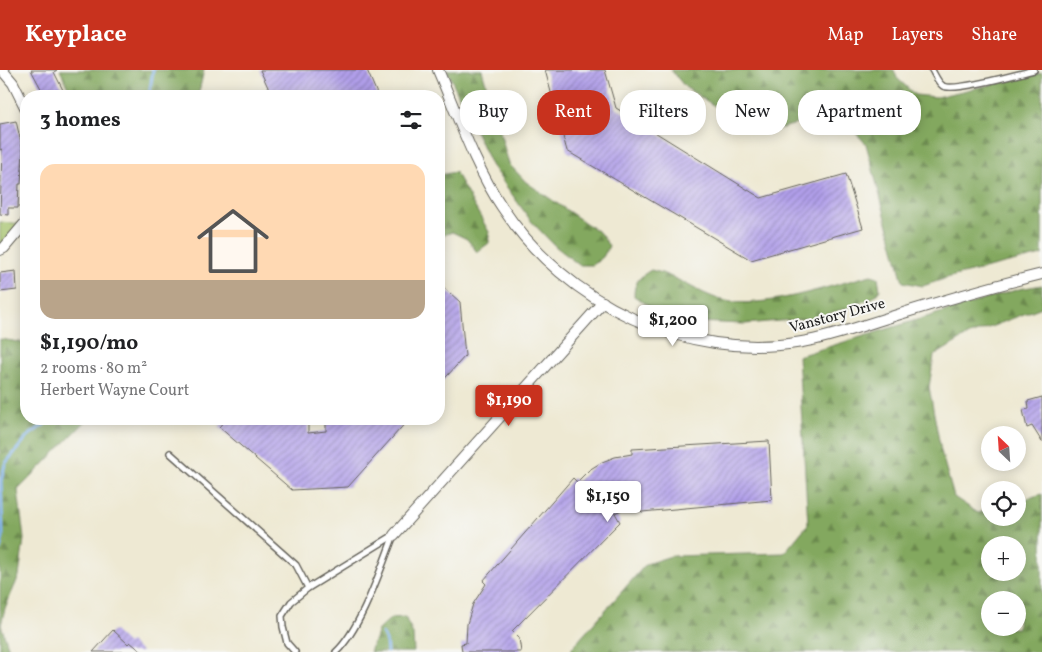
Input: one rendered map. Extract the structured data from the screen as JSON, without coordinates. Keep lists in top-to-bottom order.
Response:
{
  "streets": {
    "street": ["Vanstory Drive"]
  },
  "north": "top left",
  "page": {
    "header": "Keyplace",
    "nav": ["Map", "Layers", "Share"],
    "chip": [
      "Buy",
      "Rent",
      "Filters",
      "New",
      "Apartment"
    ],
    "heading": "3 homes",
    "list": [
      {
        "name": "$1,190/mo",
        "note": "2 rooms · 80 m² · Herbert Wayne Court"
      }
    ],
    "price": ["$1,200", "$1,190", "$1,150"],
    "map_buttons": ["+", "−"]
  }
}
